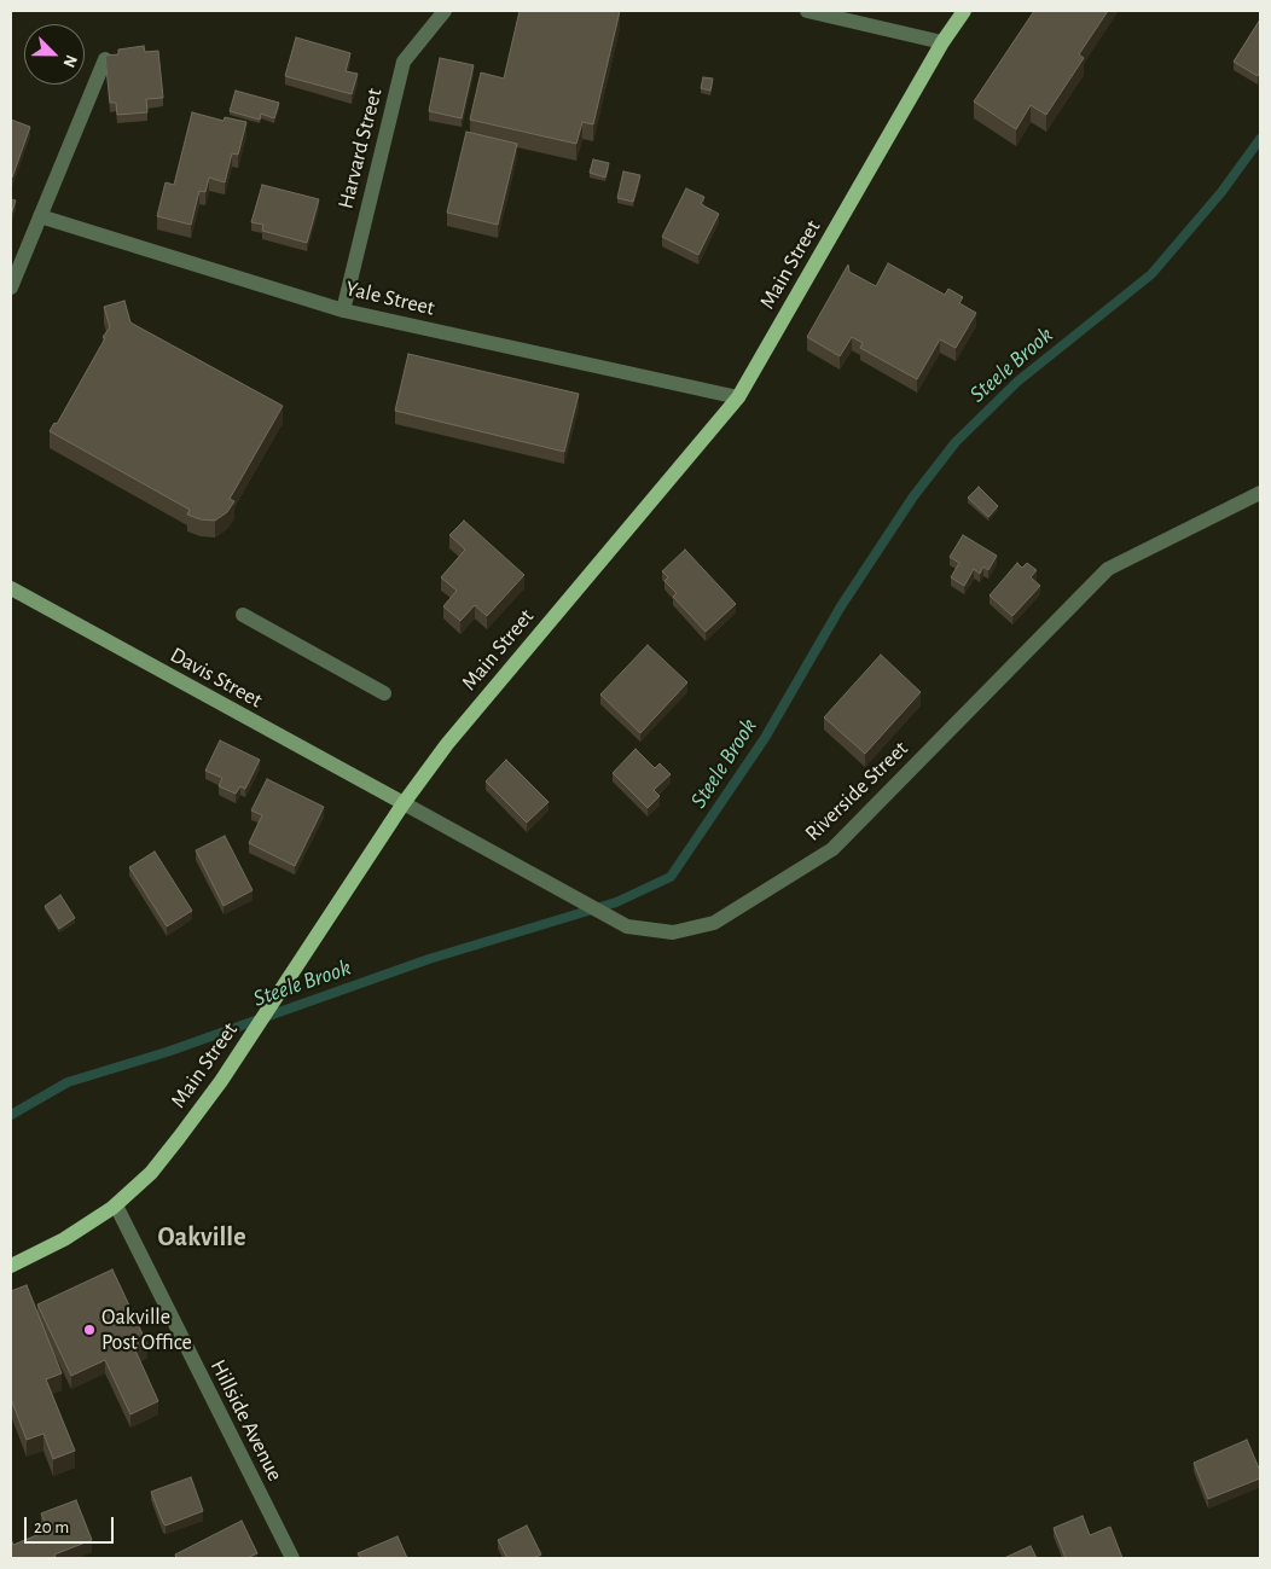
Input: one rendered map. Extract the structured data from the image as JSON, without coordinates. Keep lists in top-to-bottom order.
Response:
{
  "streets": {
    "main road": ["Main Street", "Davis Street"],
    "street": [
      "Harvard Street",
      "Yale Street",
      "Riverside Street",
      "Hillside Avenue"
    ]
  },
  "crossings": [
    ["Harvard Street", "Yale Street"],
    ["Main Street", "Yale Street"],
    ["Main Street", "Davis Street"],
    ["Main Street", "Riverside Street"],
    ["Main Street", "Hillside Avenue"],
    ["Davis Street", "Riverside Street"]
  ],
  "districts": ["Oakville"],
  "water": ["Steele Brook"],
  "places": ["Oakville Post Office"],
  "scale_bar": "20 m",
  "north": "bottom right"
}
